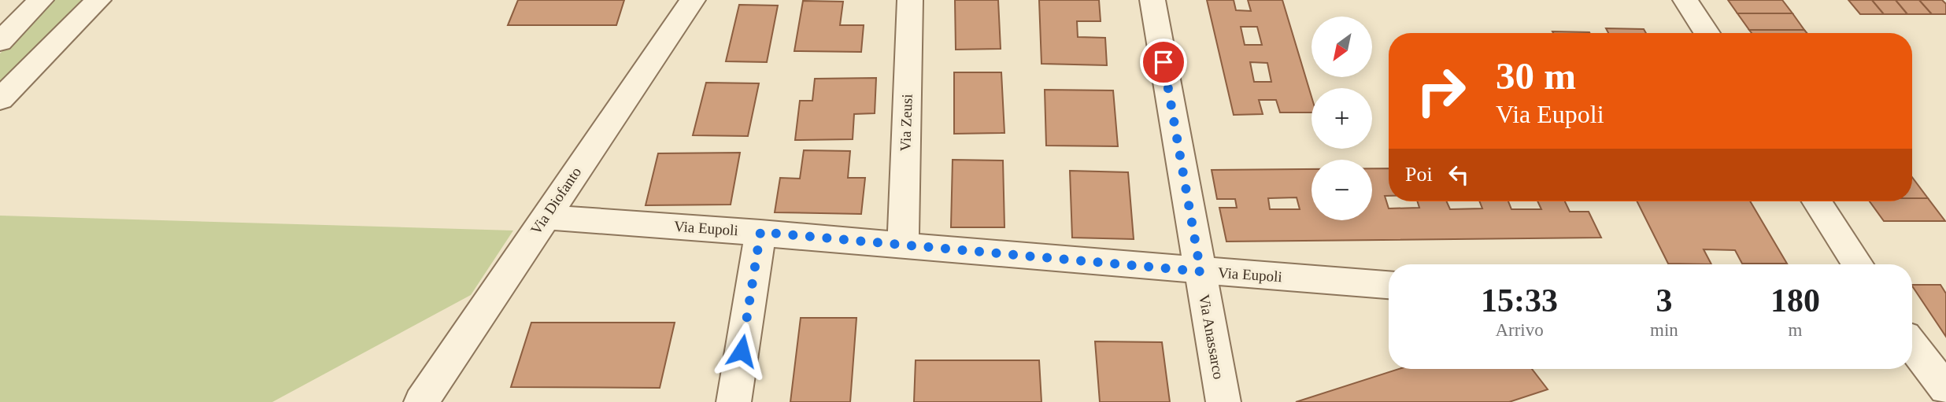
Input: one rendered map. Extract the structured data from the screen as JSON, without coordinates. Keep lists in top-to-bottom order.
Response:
{
  "streets": {
    "street": [
      "Via Zeusi",
      "Via Diofanto",
      "Via Eupoli",
      "Via Anassarco"
    ]
  },
  "crossings": [
    ["Via Zeusi", "Via Eupoli"],
    ["Via Diofanto", "Via Eupoli"],
    ["Via Eupoli", "Via Anassarco"]
  ],
  "north": "bottom left",
  "page": {
    "map_buttons": ["+", "−"],
    "turn": ["30 m", "Via Eupoli"],
    "then": "Poi",
    "eta": [
      "15:33",
      "Arrivo",
      "3",
      "min",
      "180",
      "m"
    ]
  }
}
